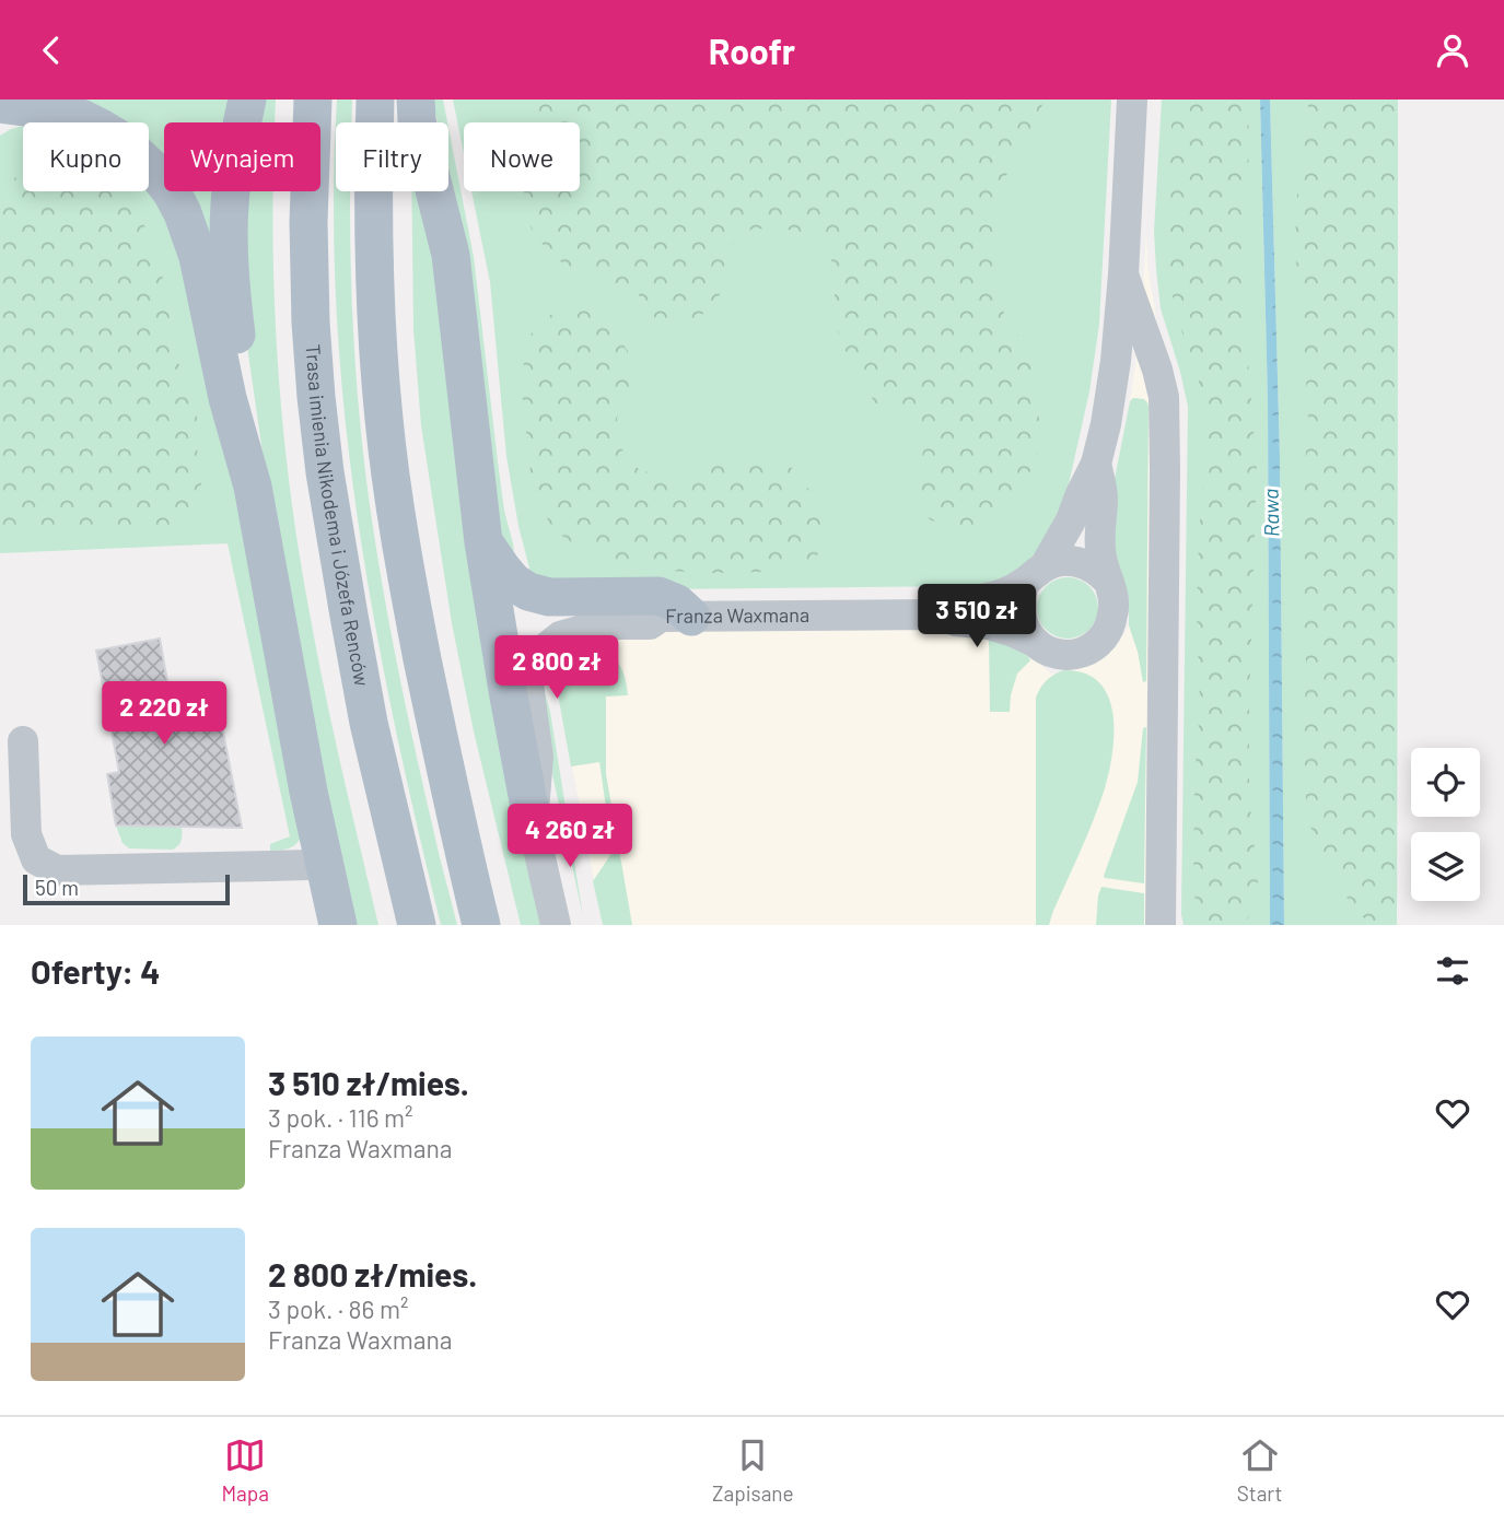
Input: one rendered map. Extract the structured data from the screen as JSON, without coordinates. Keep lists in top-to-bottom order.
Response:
{
  "streets": {
    "main road": ["Trasa imienia Nikodema i Józefa Renców"],
    "street": ["Franza Waxmana"]
  },
  "water": ["Rawa"],
  "scale_bar": "50 m",
  "page": {
    "header": "Roofr",
    "chip": [
      "Kupno",
      "Wynajem",
      "Filtry",
      "Nowe"
    ],
    "price": [
      "3 510 zł",
      "2 800 zł",
      "2 220 zł",
      "4 260 zł"
    ],
    "scale": "50 m",
    "heading": "Oferty: 4",
    "list": [
      {
        "name": "3 510 zł/mies.",
        "note": "3 pok. · 116 m² · Franza Waxmana"
      },
      {
        "name": "2 800 zł/mies.",
        "note": "3 pok. · 86 m² · Franza Waxmana"
      }
    ],
    "tabs": ["Mapa", "Zapisane", "Start"]
  }
}
